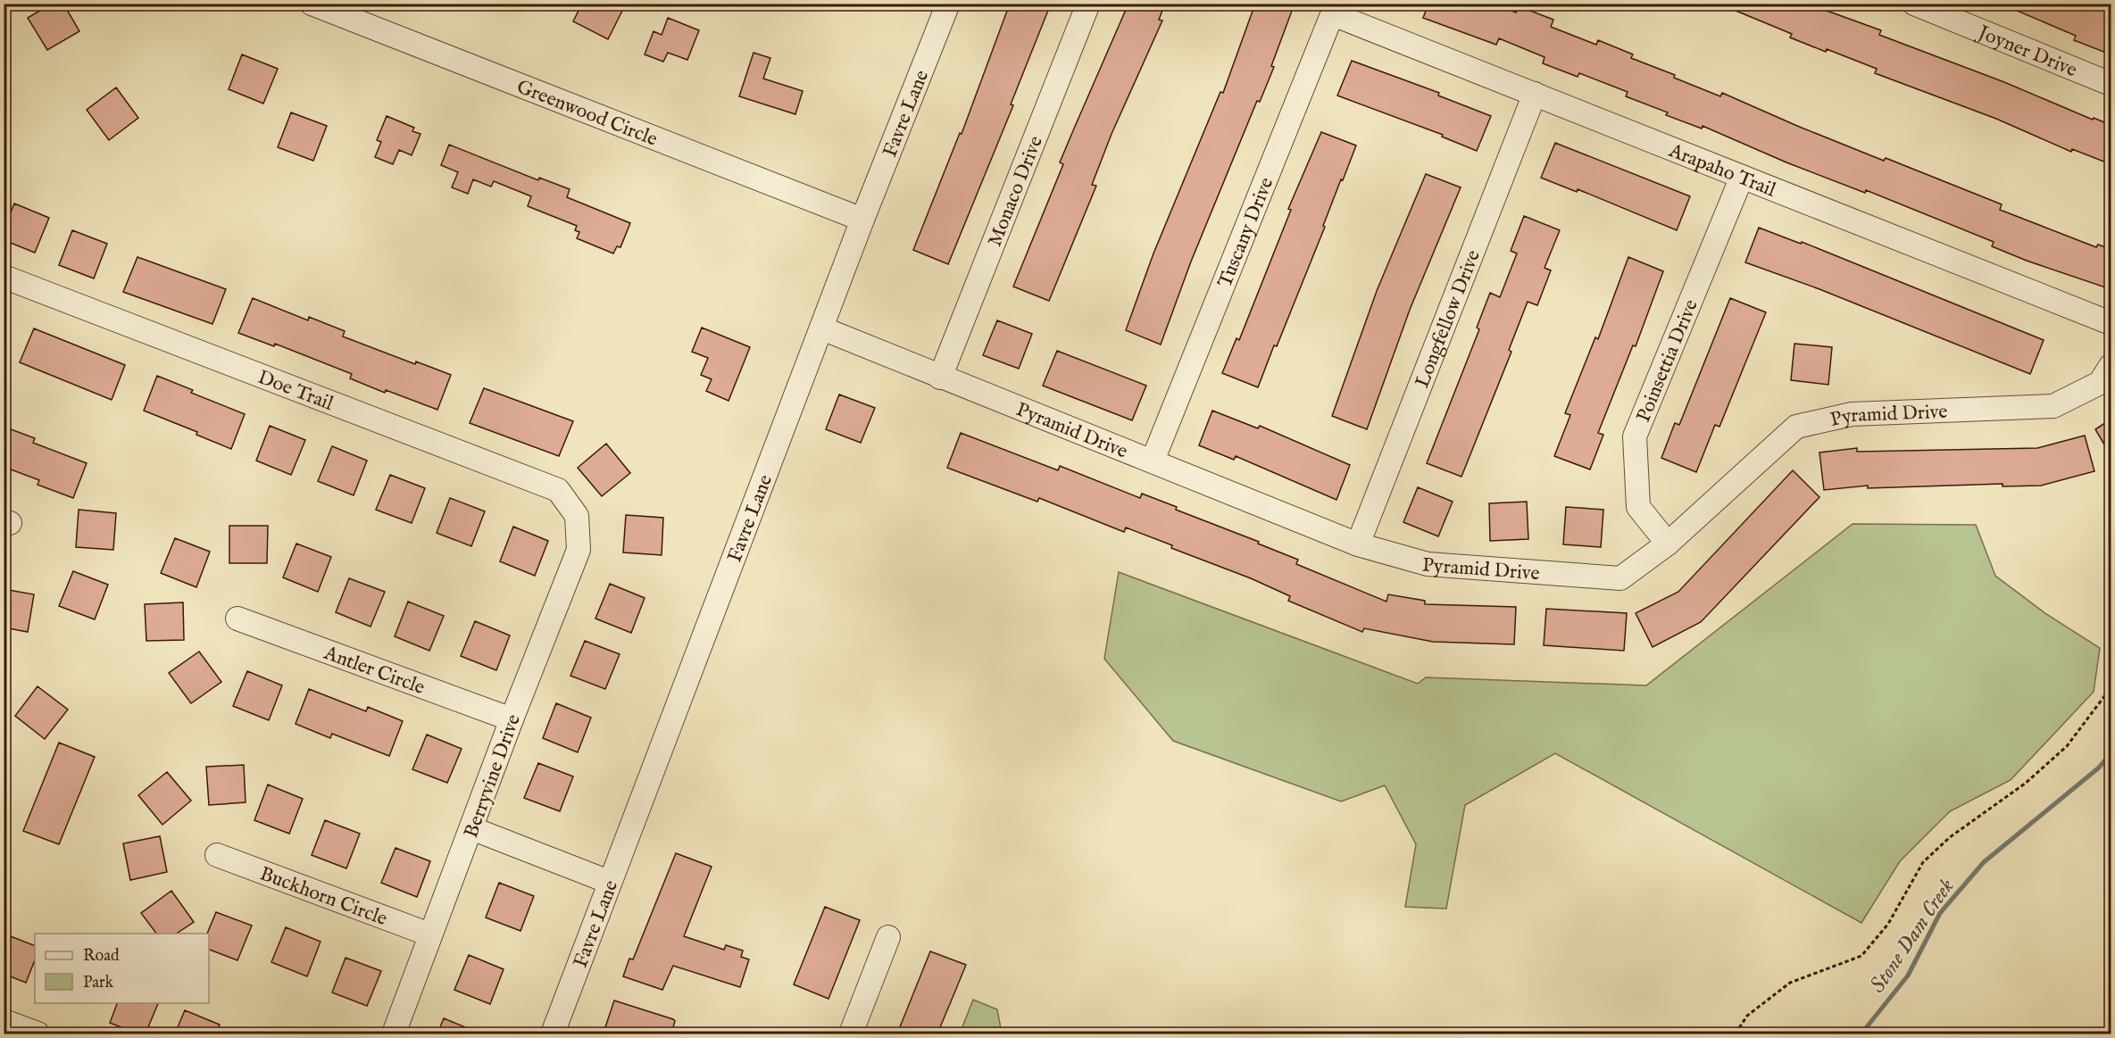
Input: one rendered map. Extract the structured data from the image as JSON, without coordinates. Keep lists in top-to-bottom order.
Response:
{
  "streets": {
    "street": [
      "Joyner Drive",
      "Greenwood Circle",
      "Favre Lane",
      "Arapaho Trail",
      "Monaco Drive",
      "Tuscany Drive",
      "Longfellow Drive",
      "Poinsettia Drive",
      "Doe Trail",
      "Pyramid Drive",
      "Antler Circle",
      "Berryvine Drive",
      "Buckhorn Circle"
    ]
  },
  "crossings": [
    ["Greenwood Circle", "Favre Lane"],
    ["Favre Lane", "Pyramid Drive"],
    ["Arapaho Trail", "Tuscany Drive"],
    ["Arapaho Trail", "Longfellow Drive"],
    ["Arapaho Trail", "Poinsettia Drive"],
    ["Monaco Drive", "Pyramid Drive"],
    ["Tuscany Drive", "Pyramid Drive"],
    ["Longfellow Drive", "Pyramid Drive"],
    ["Poinsettia Drive", "Pyramid Drive"],
    ["Doe Trail", "Berryvine Drive"],
    ["Antler Circle", "Berryvine Drive"],
    ["Berryvine Drive", "Buckhorn Circle"]
  ],
  "water": ["Stone Dam Creek"],
  "legend": ["Road", "Park"]
}
